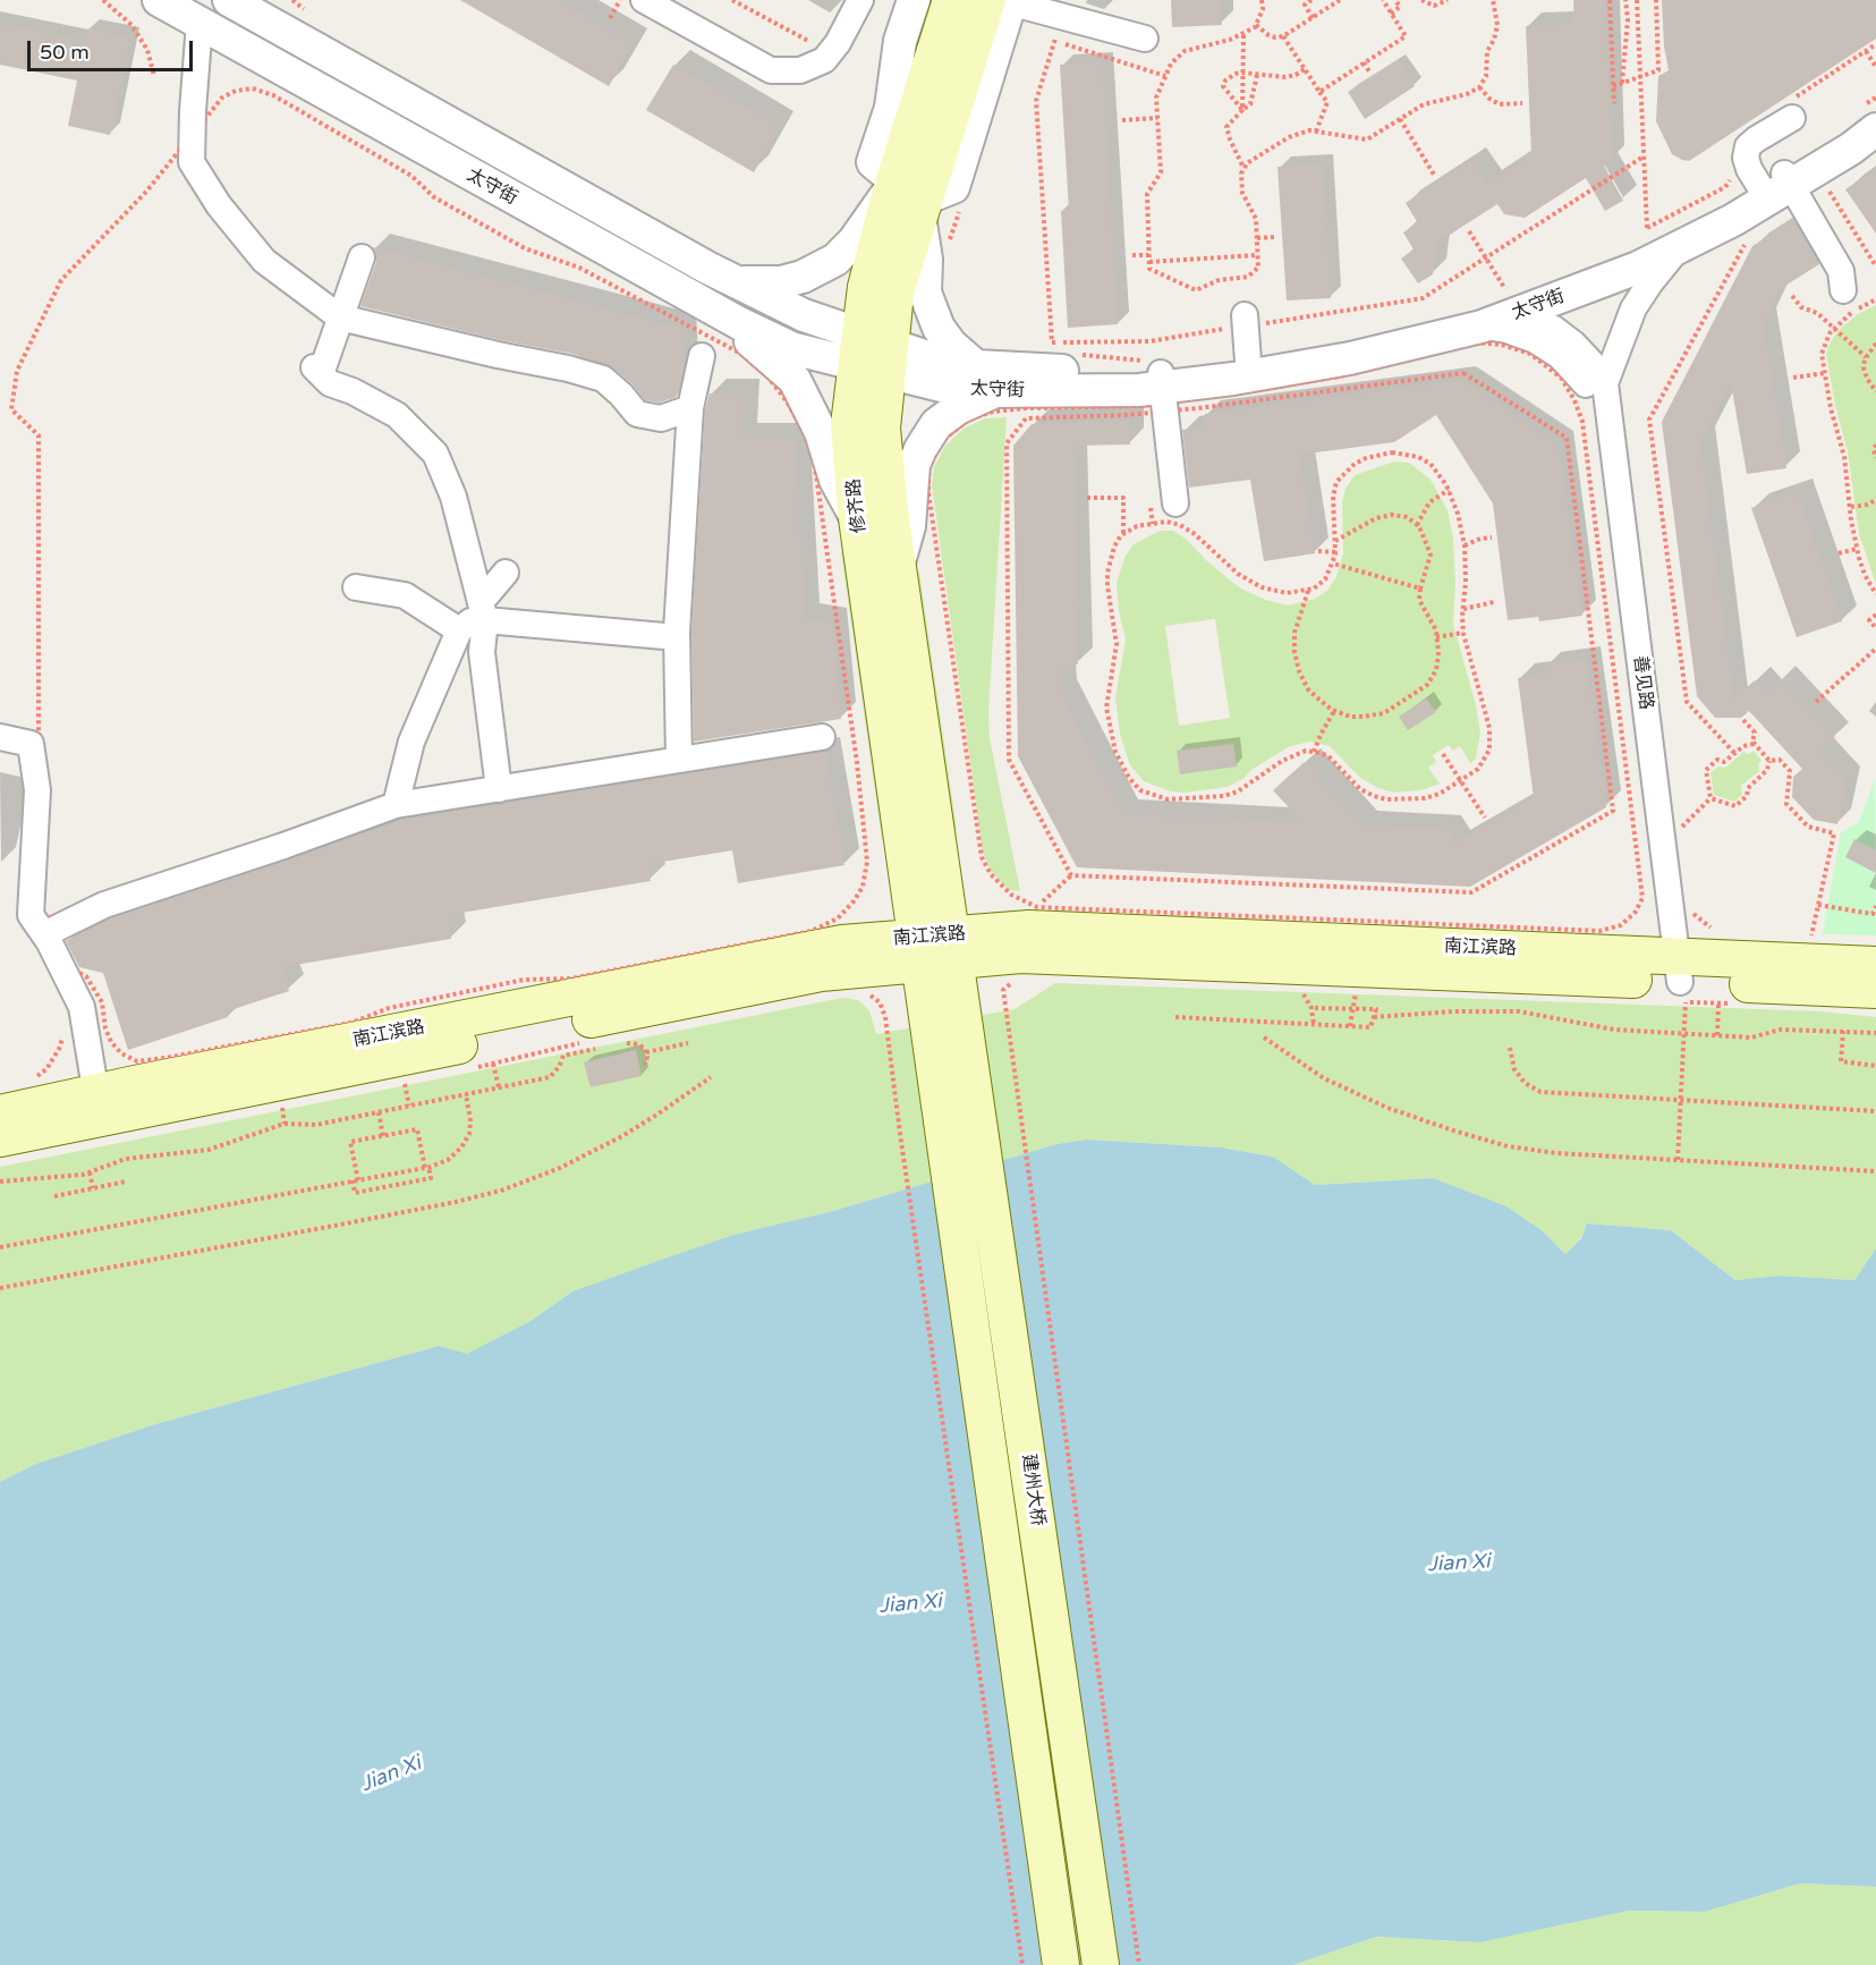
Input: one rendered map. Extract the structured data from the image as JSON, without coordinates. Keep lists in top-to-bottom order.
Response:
{
  "streets": {
    "main road": ["修齐路", "南江滨路", "建州大桥"],
    "street": ["太守街", "善见路"]
  },
  "crossings": [
    ["太守街", "修齐路"],
    ["修齐路", "南江滨路"],
    ["修齐路", "建州大桥"],
    ["善见路", "南江滨路"]
  ],
  "water": ["Jian Xi"],
  "scale_bar": "50 m"
}
